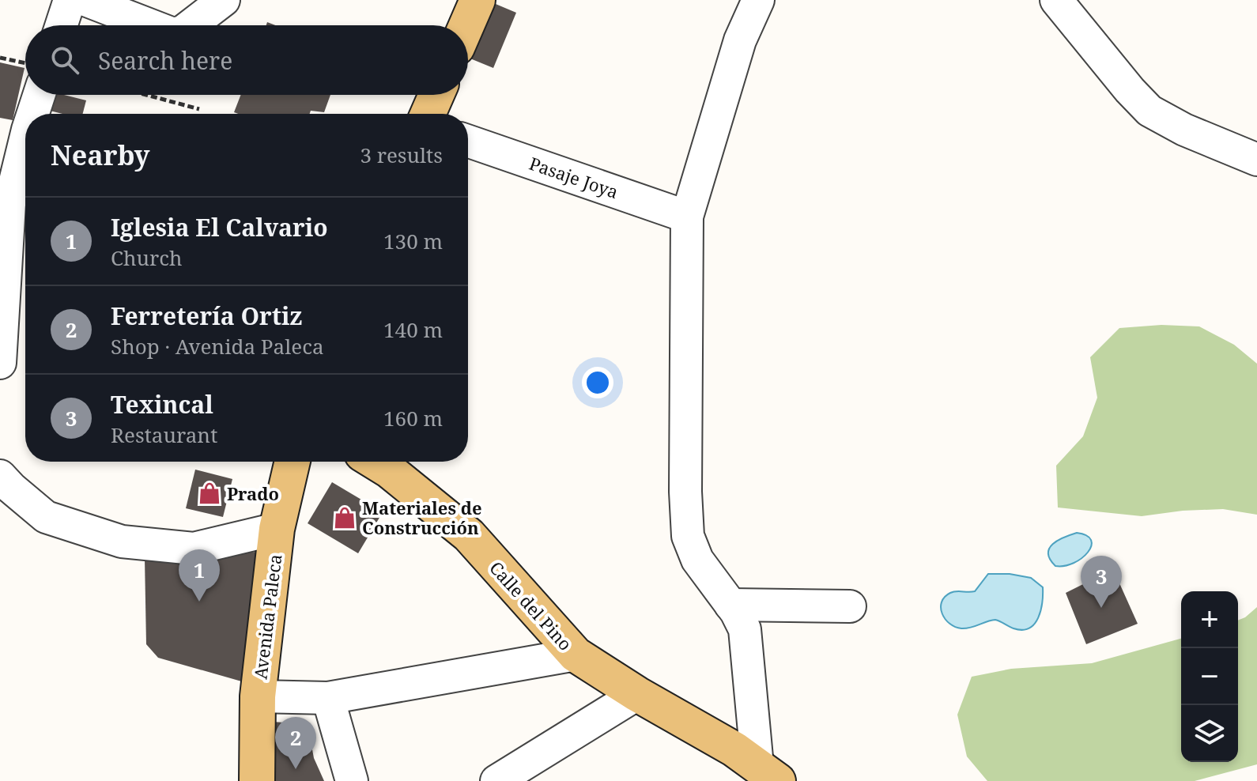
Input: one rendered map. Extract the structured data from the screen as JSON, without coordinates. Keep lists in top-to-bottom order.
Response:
{
  "streets": {
    "main road": ["Calle del Pino", "Avenida Paleca"],
    "street": ["Pasaje Joya"]
  },
  "places": {
    "shop": ["Prado", "Materiales de Construcción"]
  },
  "page": {
    "search": "Search here",
    "heading": ["Nearby", "3 results"],
    "list": [
      {
        "mark": "1",
        "name": "Iglesia El Calvario",
        "note": "Church",
        "value": "130 m"
      },
      {
        "mark": "2",
        "name": "Ferretería Ortiz",
        "note": "Shop · Avenida Paleca",
        "value": "140 m"
      },
      {
        "mark": "3",
        "name": "Texincal",
        "note": "Restaurant",
        "value": "160 m"
      }
    ],
    "pins": ["1", "3", "2"],
    "map_buttons": ["+", "−"]
  }
}
